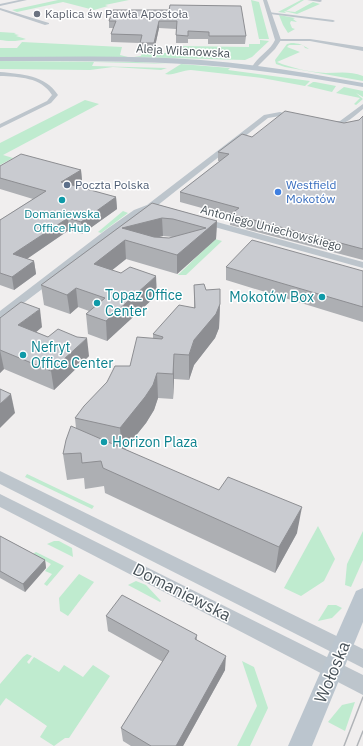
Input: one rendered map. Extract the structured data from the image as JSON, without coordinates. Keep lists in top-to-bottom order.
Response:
{
  "streets": {
    "main road": ["Aleja Wilanowska", "Wołoska"],
    "street": ["Antoniego Uniechowskiego", "Domaniewska"]
  },
  "crossings": [
    ["Domaniewska", "Wołoska"]
  ],
  "places": [
    "Kaplica św Pawła Apostoła",
    "Poczta Polska",
    "Westfield Mokotów",
    "Domaniewska Office Hub",
    "Mokotów Box",
    "Topaz Office Center",
    "Nefryt Office Center",
    "Horizon Plaza"
  ]
}
